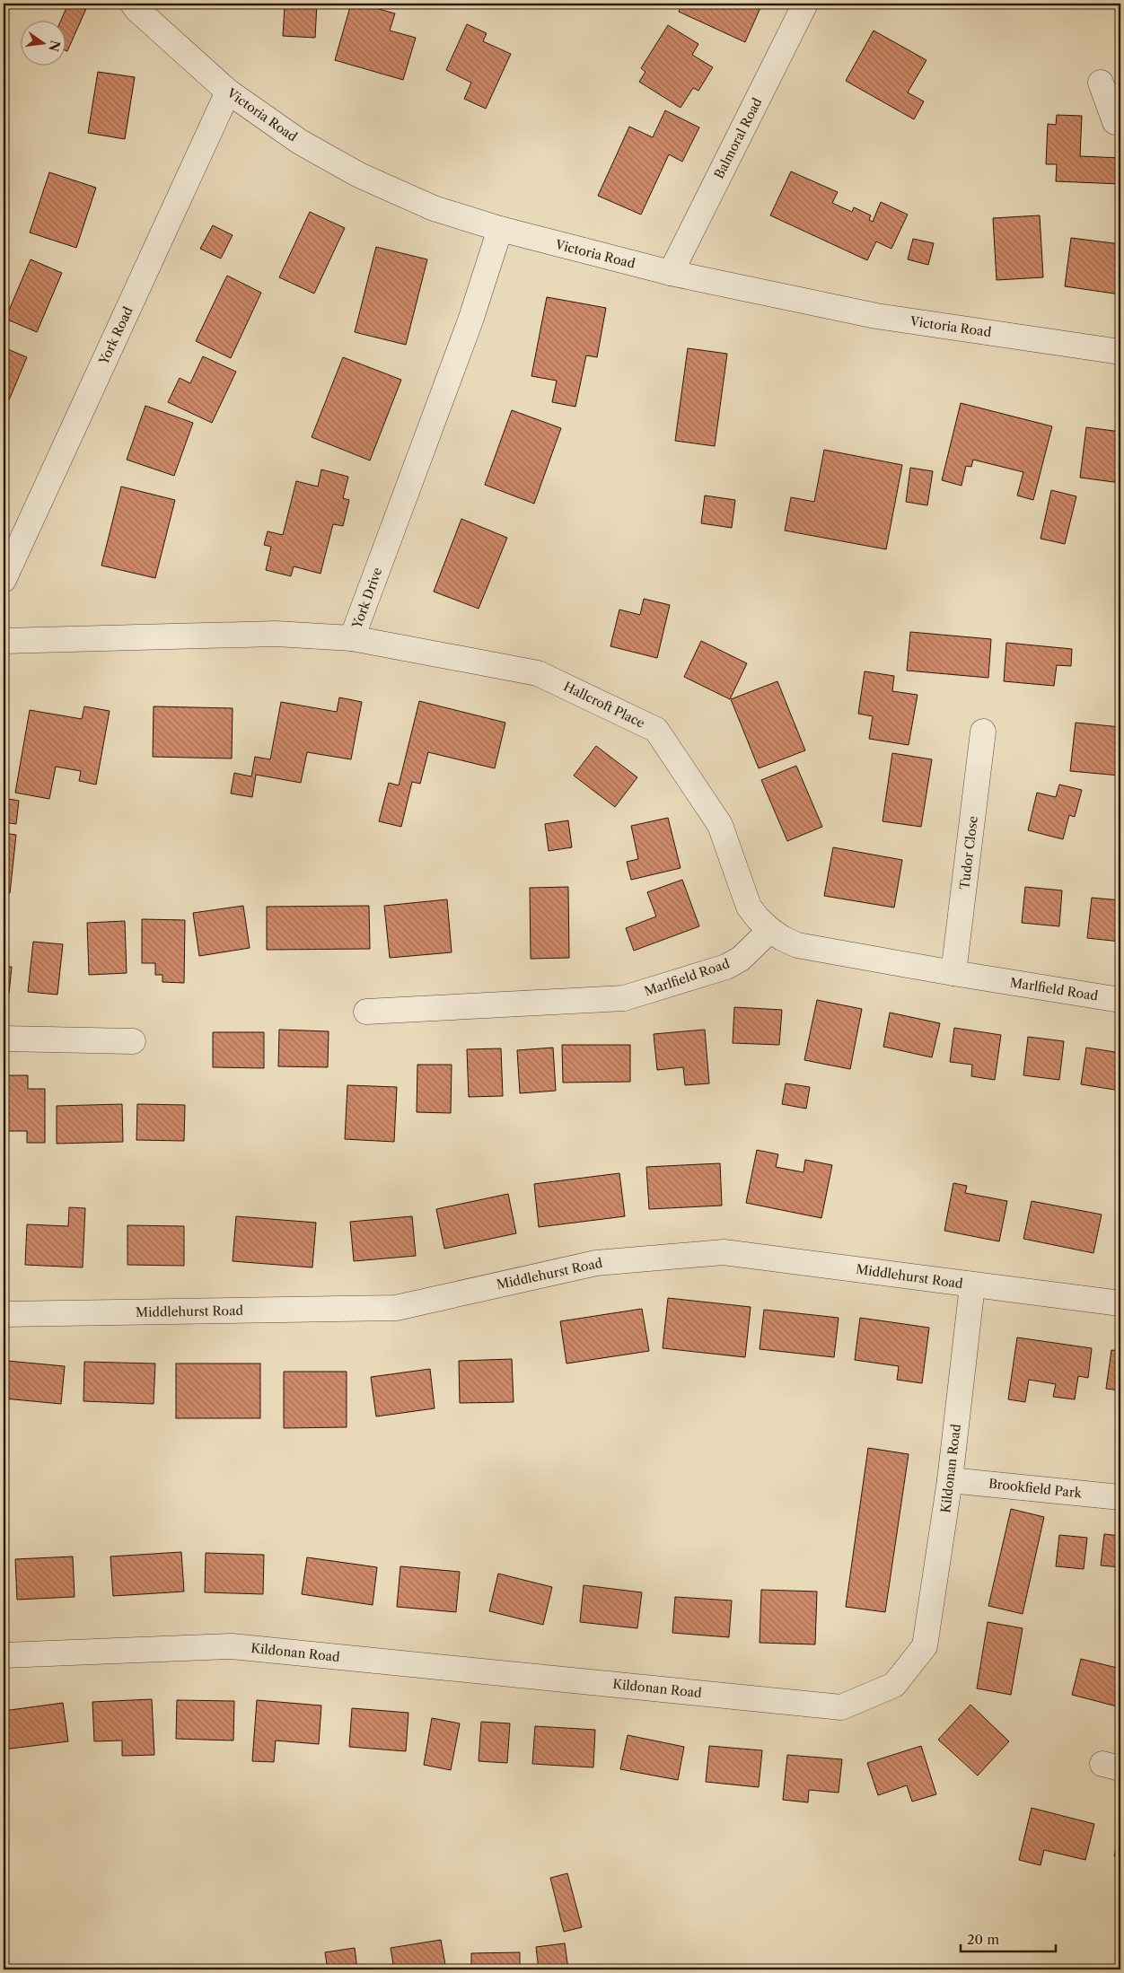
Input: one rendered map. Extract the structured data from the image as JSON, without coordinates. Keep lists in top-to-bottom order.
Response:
{
  "streets": {
    "street": [
      "Victoria Road",
      "Balmoral Road",
      "York Road",
      "York Drive",
      "Hallcroft Place",
      "Tudor Close",
      "Marlfield Road",
      "Middlehurst Road",
      "Kildonan Road",
      "Brookfield Park"
    ]
  },
  "crossings": [
    ["Victoria Road", "Balmoral Road"],
    ["Victoria Road", "York Road"],
    ["Victoria Road", "York Drive"],
    ["York Drive", "Hallcroft Place"],
    ["Hallcroft Place", "Marlfield Road"],
    ["Tudor Close", "Marlfield Road"],
    ["Middlehurst Road", "Kildonan Road"],
    ["Kildonan Road", "Brookfield Park"]
  ],
  "scale_bar": "20 m",
  "north": "right"
}
